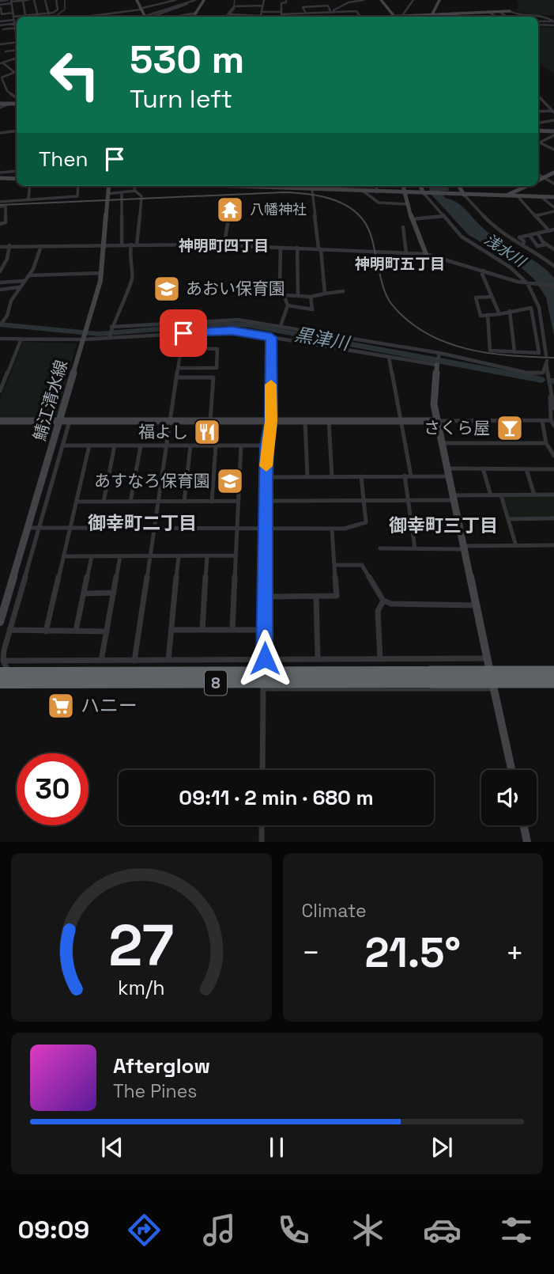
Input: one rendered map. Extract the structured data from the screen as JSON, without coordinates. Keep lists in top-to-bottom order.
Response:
{
  "streets": {
    "highway": ["8"],
    "street": ["鯖江清水線"]
  },
  "districts": [
    "神明町四丁目",
    "神明町五丁目",
    "御幸町二丁目",
    "御幸町三丁目"
  ],
  "water": ["浅水川", "黒津川"],
  "places": {
    "temple": ["八幡神社"],
    "school or university": ["あおい保育園", "あすなろ保育園"],
    "bar": ["さくら屋"],
    "restaurant": ["福よし"],
    "supermarket": ["ハニー"]
  },
  "page": {
    "turn": ["530 m", "Turn left"],
    "then": "Then",
    "limit": "30",
    "trip": "09:11 · 2 min · 680 m",
    "tile": "Climate",
    "heat": ["−", "21.5°", "+"],
    "song": ["Afterglow", "The Pines"],
    "tabs": "09:09",
    "gauge": ["27", "km/h"]
  }
}
